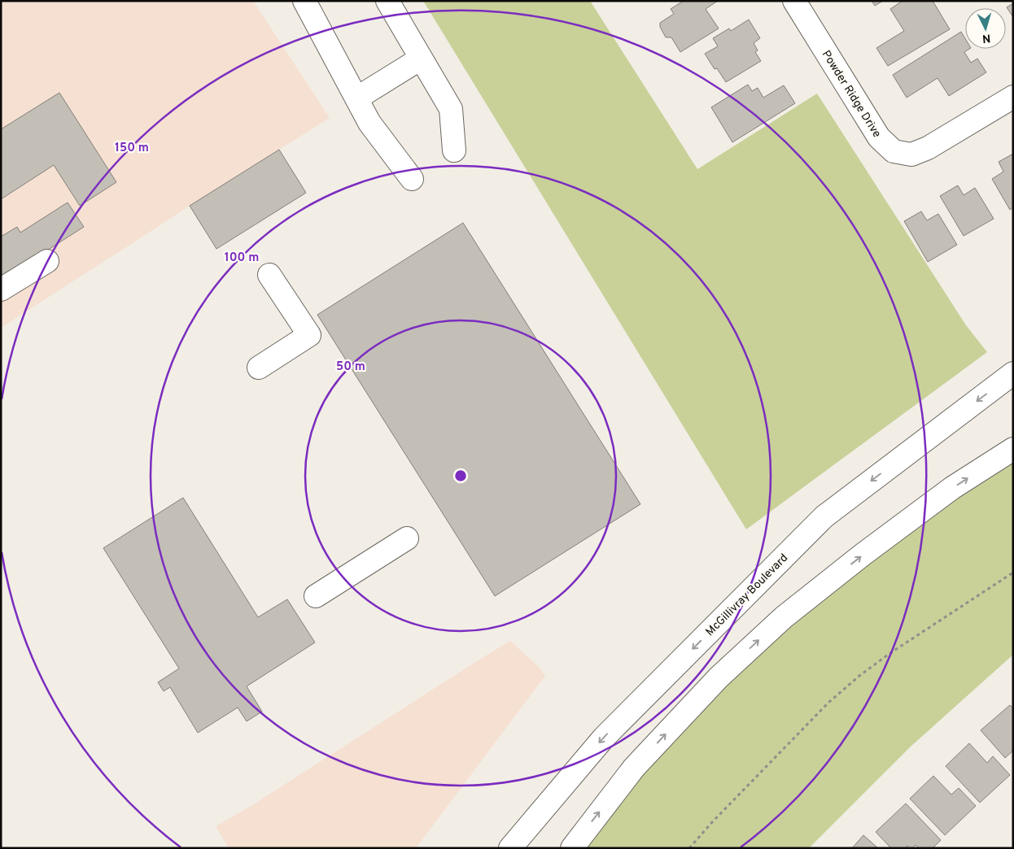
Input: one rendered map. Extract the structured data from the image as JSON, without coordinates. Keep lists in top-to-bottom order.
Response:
{
  "streets": {
    "main road": ["Powder Ridge Drive", "McGillivray Boulevard"]
  },
  "north": "bottom",
  "rings": ["150 m", "100 m", "50 m"]
}
